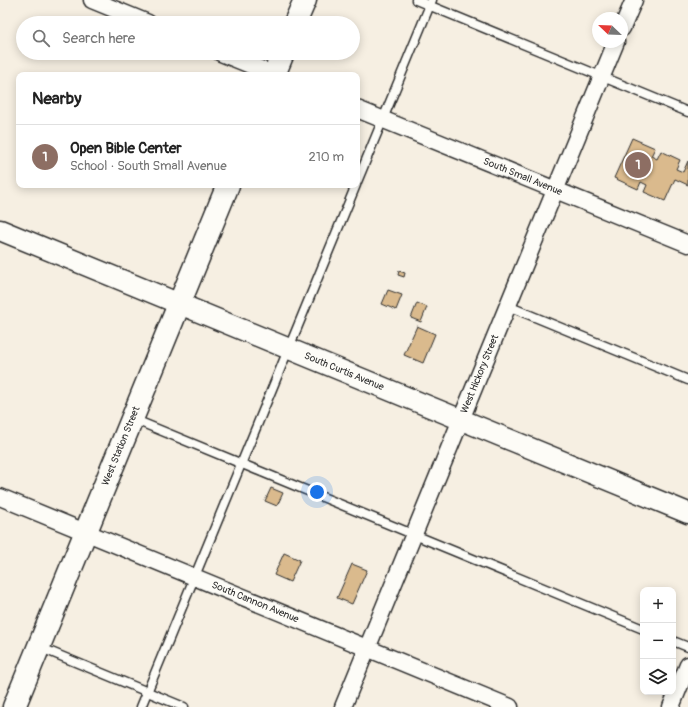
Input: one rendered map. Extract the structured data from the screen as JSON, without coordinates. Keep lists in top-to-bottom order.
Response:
{
  "streets": {
    "main road": ["West Station Street"],
    "street": [
      "South Small Avenue",
      "South Curtis Avenue",
      "West Hickory Street",
      "South Cannon Avenue"
    ]
  },
  "crossings": [
    ["South Small Avenue", "West Hickory Street"],
    ["South Curtis Avenue", "West Hickory Street"],
    ["South Curtis Avenue", "West Station Street"],
    ["West Hickory Street", "South Cannon Avenue"],
    ["West Station Street", "South Cannon Avenue"]
  ],
  "north": "top left",
  "page": {
    "search": "Search here",
    "heading": "Nearby",
    "list": [
      {
        "mark": "1",
        "name": "Open Bible Center",
        "note": "School · South Small Avenue",
        "value": "210 m"
      }
    ],
    "pins": "1",
    "map_buttons": ["+", "−"]
  }
}
